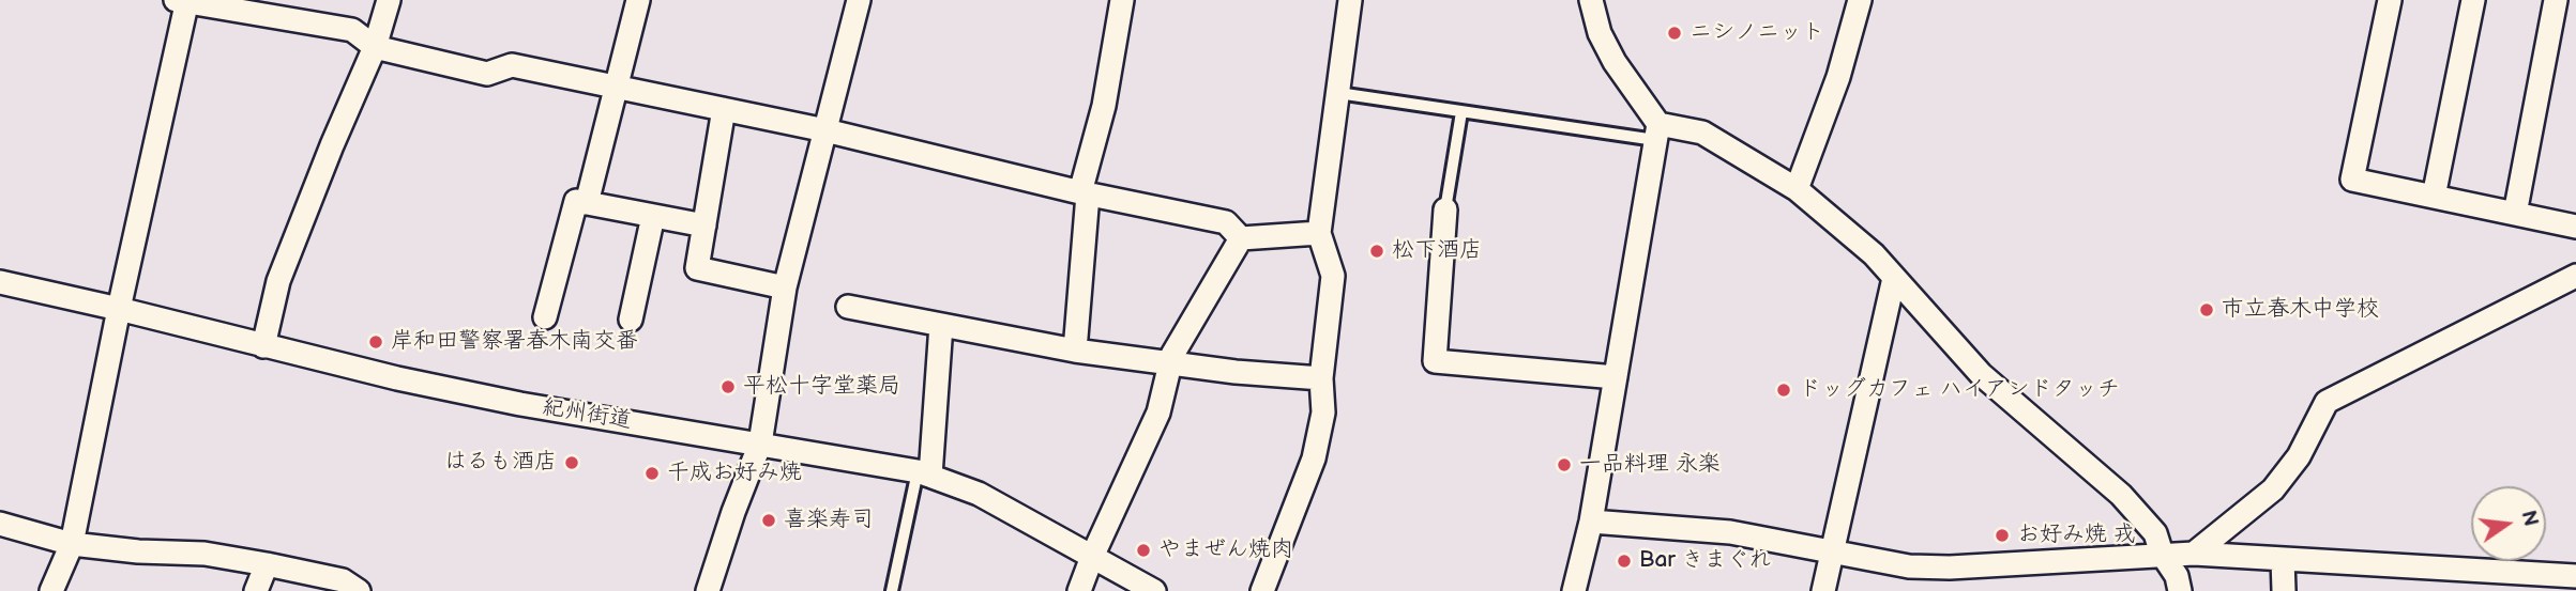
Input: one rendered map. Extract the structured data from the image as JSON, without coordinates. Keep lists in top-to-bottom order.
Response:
{
  "streets": {
    "street": ["紀州街道"]
  },
  "places": [
    "ニシノニット",
    "松下酒店",
    "市立春木中学校",
    "岸和田警察署春木南交番",
    "平松十字堂薬局",
    "ドッグカフェ ハイアンドタッチ",
    "はるも酒店",
    "一品料理 永楽",
    "千成お好み焼",
    "喜楽寿司",
    "お好み焼 戎",
    "やまぜん焼肉",
    "Bar きまぐれ"
  ],
  "north": "right"
}
